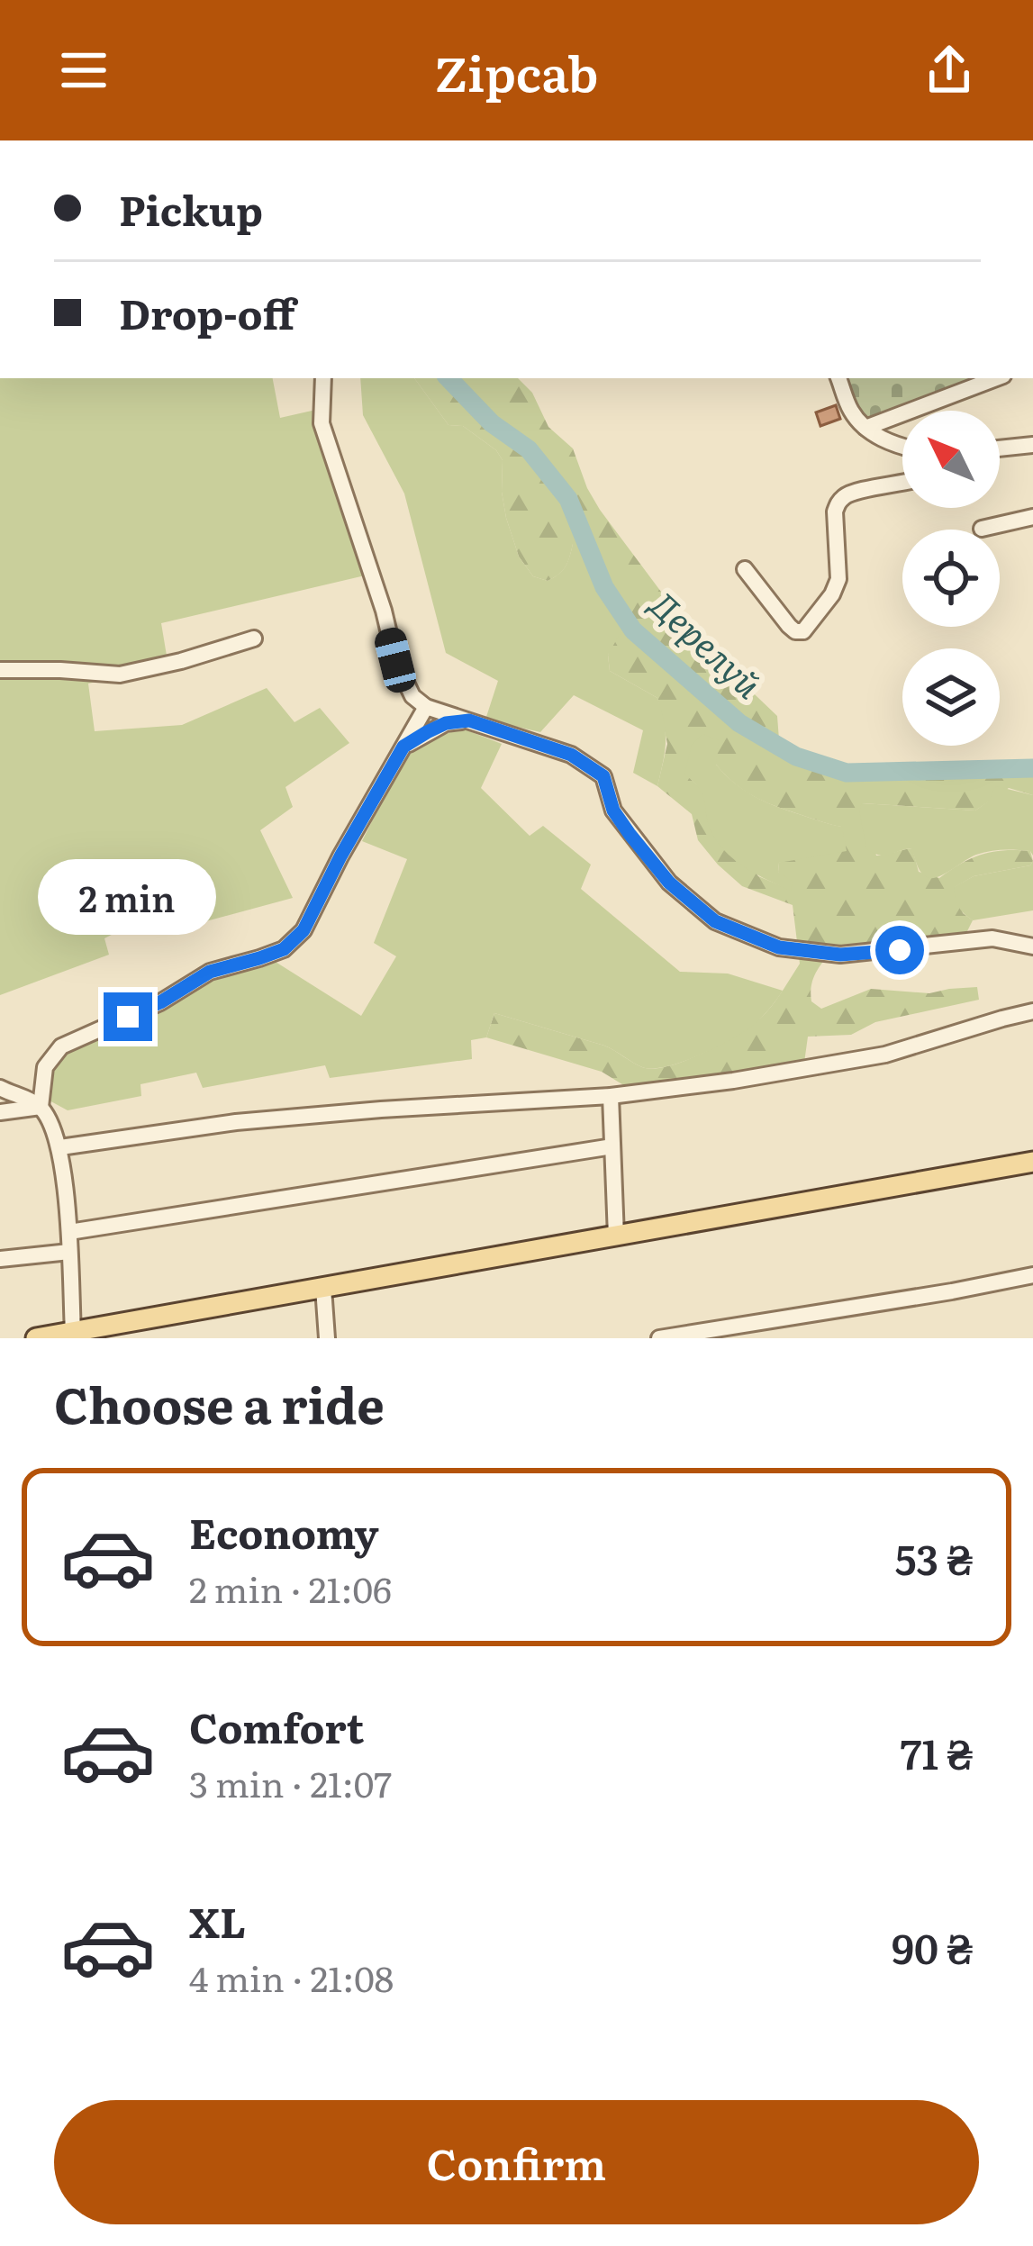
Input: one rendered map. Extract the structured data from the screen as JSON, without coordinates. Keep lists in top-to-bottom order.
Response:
{
  "water": ["Дерелуй"],
  "north": "top left",
  "page": {
    "header": "Zipcab",
    "banner": ["Pickup", "Drop-off"],
    "bubble": "2 min",
    "heading": "Choose a ride",
    "list": [
      {
        "name": "Economy",
        "note": "2 min · 21:06",
        "value": "53 ₴"
      },
      {
        "name": "Comfort",
        "note": "3 min · 21:07",
        "value": "71 ₴"
      },
      {
        "name": "XL",
        "note": "4 min · 21:08",
        "value": "90 ₴"
      }
    ],
    "buttons": "Confirm"
  }
}
